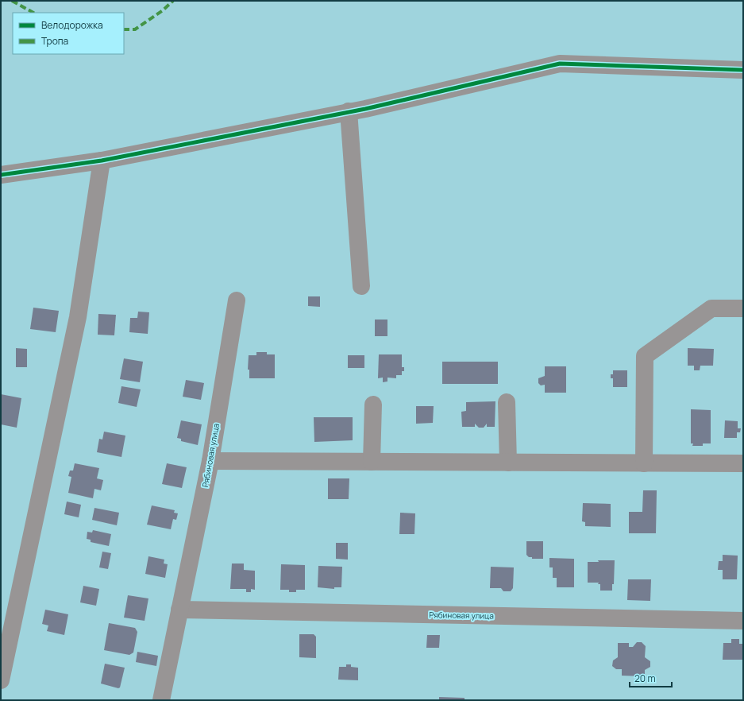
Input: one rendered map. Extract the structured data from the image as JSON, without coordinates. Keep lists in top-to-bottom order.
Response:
{
  "streets": {
    "street": ["Рябиновая улица"]
  },
  "legend": ["Велодорожка", "Тропа"],
  "scale_bar": "20 m"
}
